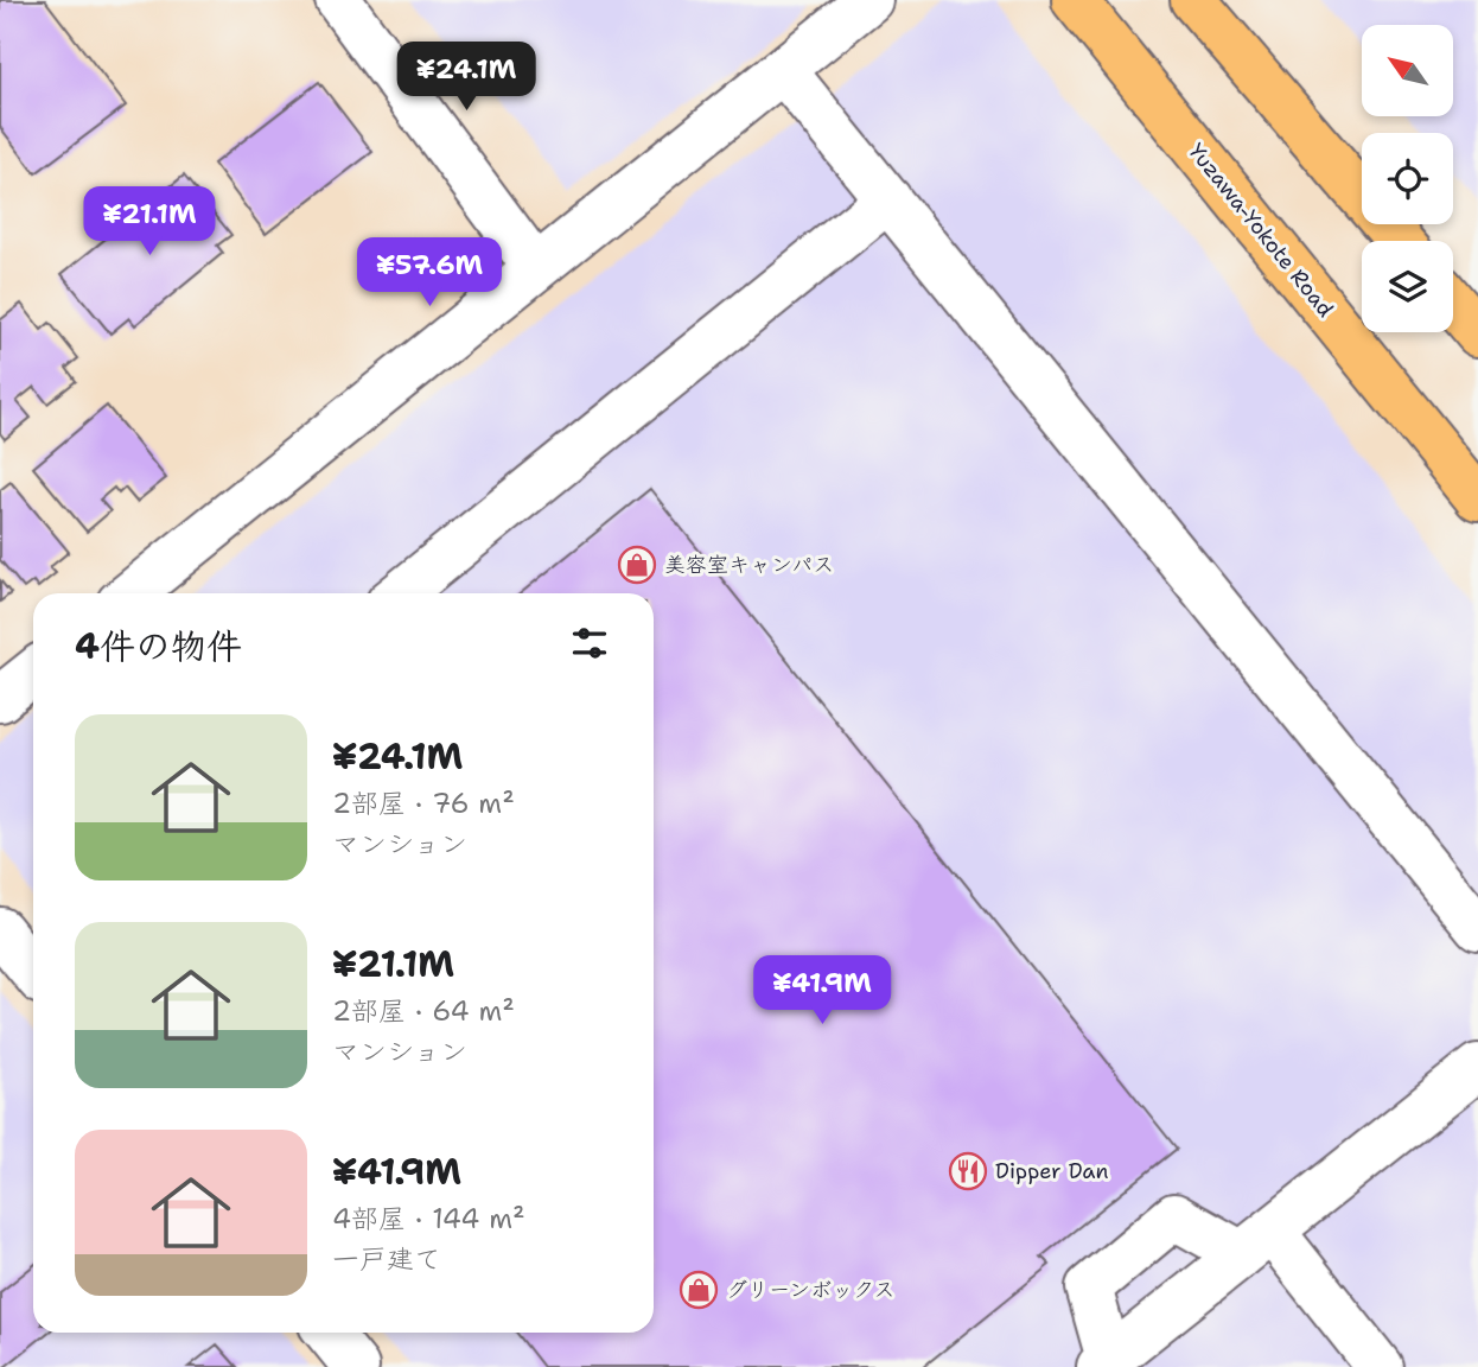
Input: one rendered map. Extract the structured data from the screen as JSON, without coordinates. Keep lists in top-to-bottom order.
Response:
{
  "streets": {
    "highway": ["Yuzawa-Yokote Road"]
  },
  "places": {
    "shop": ["美容室キャンパス", "グリーンボックス"],
    "restaurant": ["Dipper Dan"]
  },
  "north": "top left",
  "page": {
    "price": [
      "¥24.1M",
      "¥21.1M",
      "¥57.6M",
      "¥41.9M"
    ],
    "heading": "4件の物件",
    "list": [
      {
        "name": "¥24.1M",
        "note": "2部屋 · 76 m² · マンション"
      },
      {
        "name": "¥21.1M",
        "note": "2部屋 · 64 m² · マンション"
      },
      {
        "name": "¥41.9M",
        "note": "4部屋 · 144 m² · 一戸建て"
      }
    ]
  }
}
